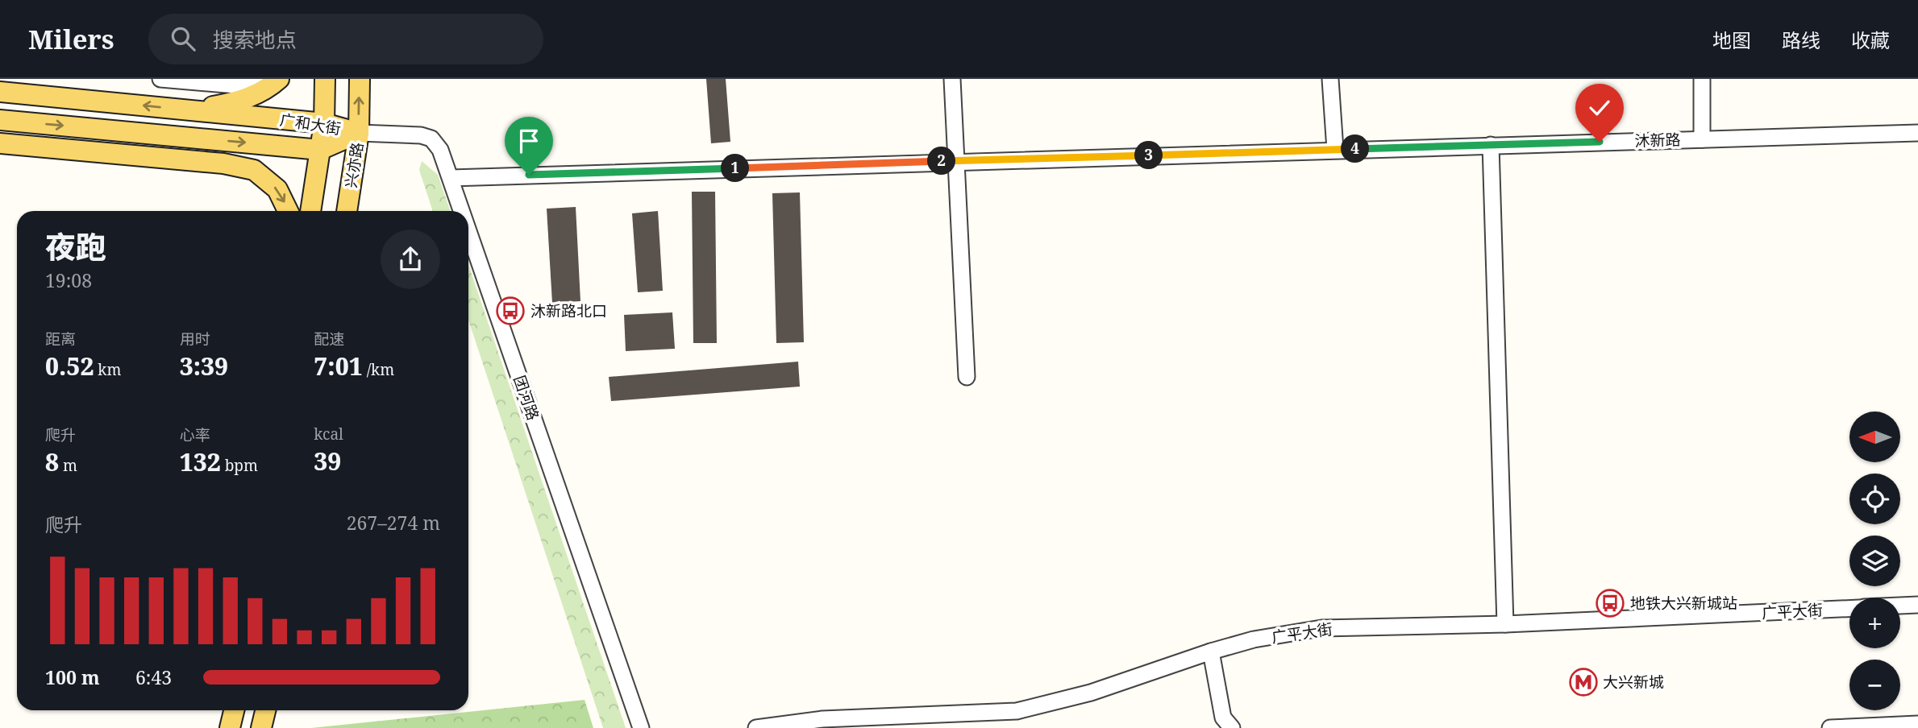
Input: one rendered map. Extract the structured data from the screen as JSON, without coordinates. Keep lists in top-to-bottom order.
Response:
{
  "streets": {
    "main road": ["广和大街", "兴亦路"],
    "street": ["沐新路", "团河路", "广平大街"]
  },
  "crossings": [
    ["广和大街", "兴亦路"],
    ["广和大街", "团河路"],
    ["沐新路", "团河路"],
    ["兴亦路", "团河路"]
  ],
  "places": {
    "bus stop": ["沐新路北口", "地铁大兴新城站"],
    "metro station": ["大兴新城"]
  },
  "north": "left",
  "page": {
    "header": "Milers",
    "search": "搜索地点",
    "nav": ["地图", "路线", "收藏"],
    "pins": [
      "4",
      "3",
      "2",
      "1"
    ],
    "heading": ["夜跑", "19:08"],
    "stats": [
      ["距离", "0.52 km"],
      ["用时", "3:39"],
      ["配速", "7:01 /km"],
      ["爬升", "8 m"],
      ["心率", "132 bpm"],
      ["kcal", "39"]
    ],
    "map_buttons": ["+", "−"],
    "chart": ["爬升", "267–274 m"],
    "list": [
      {
        "name": "100 m",
        "note": "6:43"
      }
    ]
  }
}
